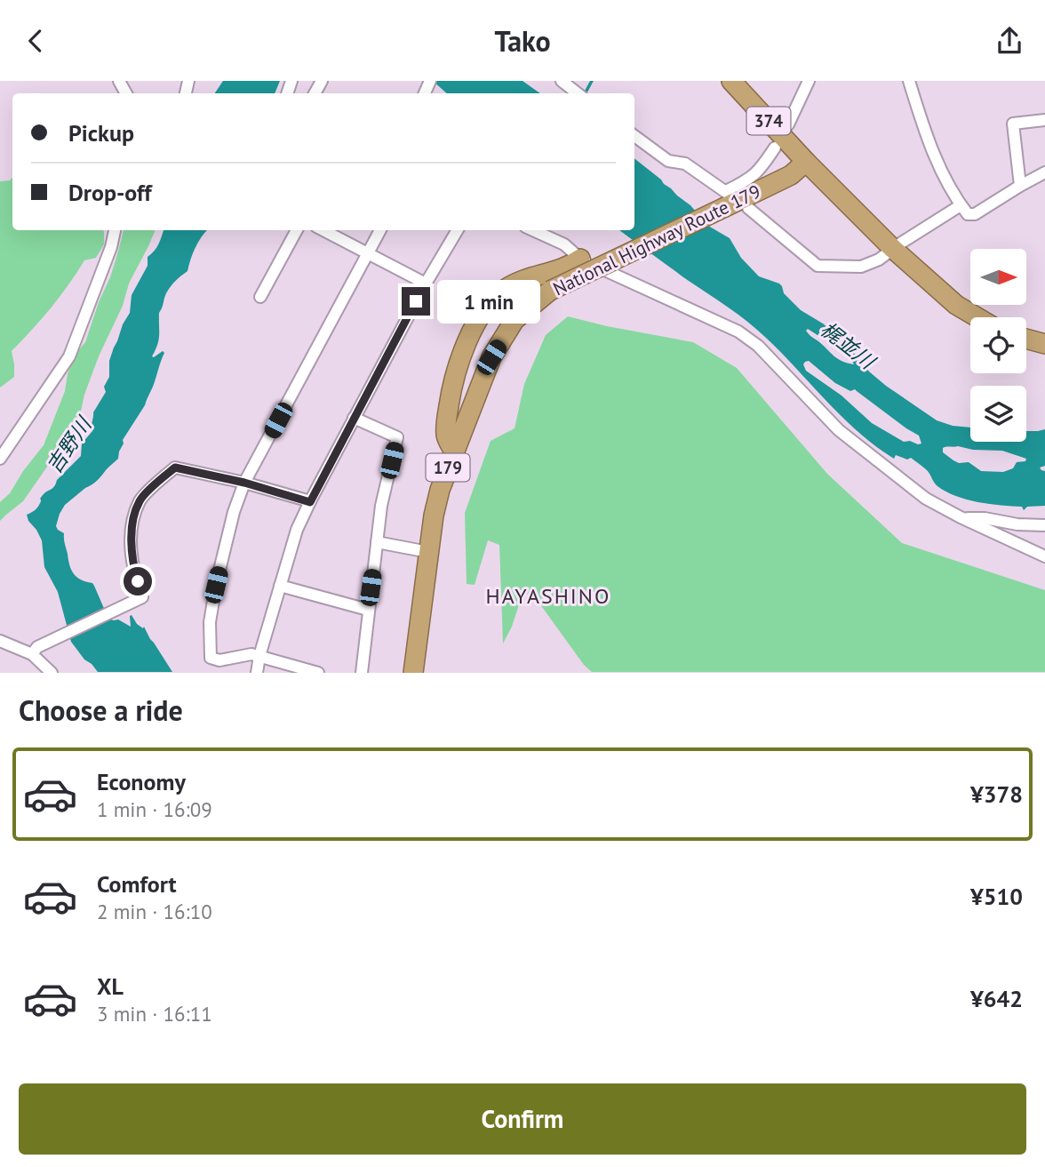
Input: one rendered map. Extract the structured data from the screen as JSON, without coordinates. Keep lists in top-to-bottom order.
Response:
{
  "streets": {
    "highway": ["374", "National Highway Route 179", "179"]
  },
  "crossings": [
    ["374", "National Highway Route 179"]
  ],
  "districts": ["HAYASHINO"],
  "water": ["梶並川", "吉野川"],
  "north": "right",
  "page": {
    "header": "Tako",
    "banner": ["Pickup", "Drop-off"],
    "bubble": "1 min",
    "heading": "Choose a ride",
    "list": [
      {
        "name": "Economy",
        "note": "1 min · 16:09",
        "value": "¥378"
      },
      {
        "name": "Comfort",
        "note": "2 min · 16:10",
        "value": "¥510"
      },
      {
        "name": "XL",
        "note": "3 min · 16:11",
        "value": "¥642"
      }
    ],
    "buttons": "Confirm"
  }
}
